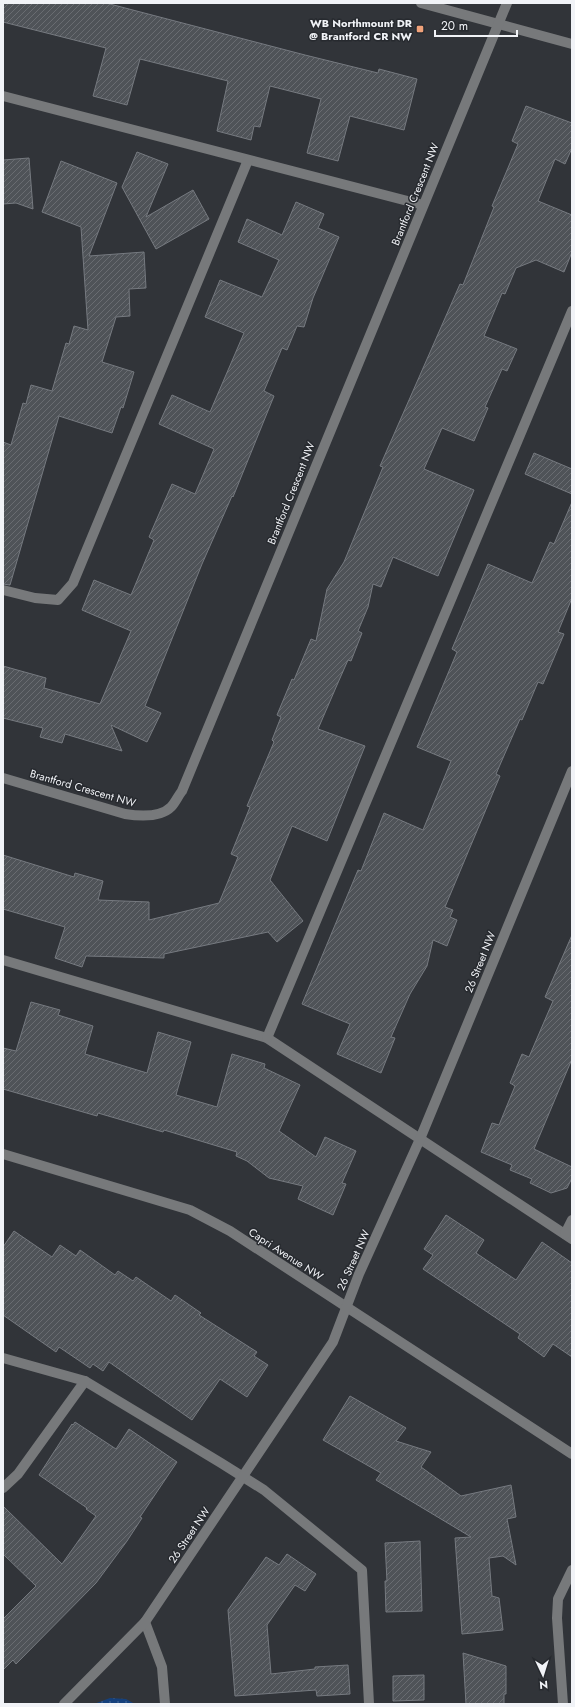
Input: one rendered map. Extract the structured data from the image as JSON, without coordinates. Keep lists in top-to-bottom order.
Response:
{
  "streets": {
    "street": ["Brantford Crescent NW", "26 Street NW", "Capri Avenue NW"]
  },
  "crossings": [
    ["26 Street NW", "Capri Avenue NW"]
  ],
  "places": {
    "transit": ["WB Northmount DR @ Brantford CR NW"]
  },
  "scale_bar": "20 m",
  "north": "bottom"
}
